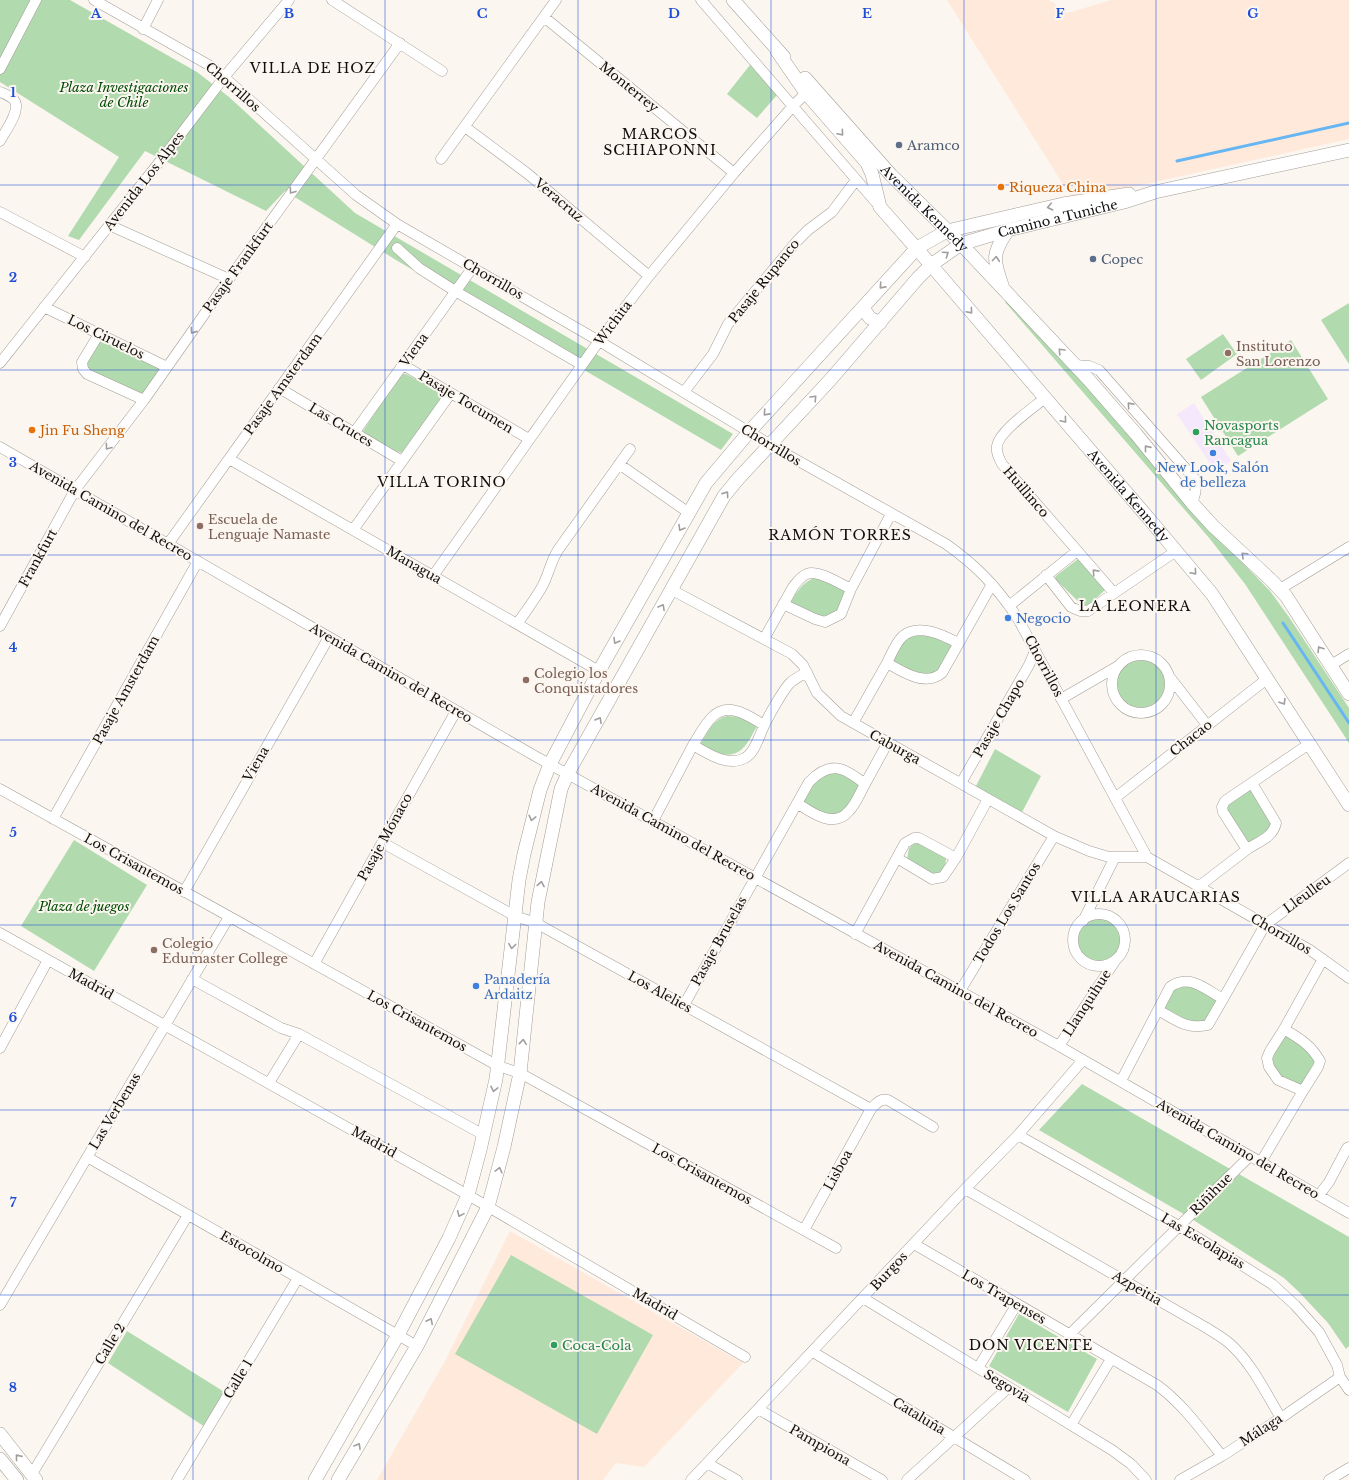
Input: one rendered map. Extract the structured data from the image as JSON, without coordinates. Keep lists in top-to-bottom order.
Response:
{
  "streets": {
    "main road": ["Avenida Kennedy", "Camino a Tuniche"],
    "street": [
      "Chorrillos",
      "Monterrey",
      "Avenida Los Alpes",
      "Veracruz",
      "Pasaje Frankfurt",
      "Pasaje Rupanco",
      "Wichita",
      "Los Ciruelos",
      "Viena",
      "Pasaje Amsterdam",
      "Pasaje Tocumen",
      "Las Cruces",
      "Huillinco",
      "Avenida Camino del Recreo",
      "Frankfurt",
      "Managua",
      "Pasaje Chapo",
      "Chacao",
      "Caburga",
      "Pasaje Mónaco",
      "Los Crisantemos",
      "Lleulleu",
      "Todos Los Santos",
      "Pasaje Bruselas",
      "Madrid",
      "Los Alelies",
      "Llanquihue",
      "Las Verbenas",
      "Lisboa",
      "Riñihue",
      "Las Escolapias",
      "Estocolmo",
      "Burgos",
      "Azpeitia",
      "Los Trapenses",
      "Calle 2",
      "Calle 1",
      "Segovia",
      "Cataluña",
      "Málaga",
      "Pampiona"
    ]
  },
  "crossings": [
    ["Chorrillos", "Avenida Los Alpes"],
    ["Chorrillos", "Camino a Tuniche"],
    ["Chorrillos", "Pasaje Frankfurt"],
    ["Chorrillos", "Pasaje Rupanco"],
    ["Chorrillos", "Wichita"],
    ["Chorrillos", "Viena"],
    ["Chorrillos", "Pasaje Amsterdam"],
    ["Chorrillos", "Pasaje Chapo"],
    ["Chorrillos", "Chacao"],
    ["Chorrillos", "Caburga"],
    ["Chorrillos", "Lleulleu"],
    ["Monterrey", "Wichita"],
    ["Avenida Los Alpes", "Los Ciruelos"],
    ["Veracruz", "Wichita"],
    ["Avenida Kennedy", "Camino a Tuniche"],
    ["Avenida Kennedy", "Pasaje Rupanco"],
    ["Avenida Kennedy", "Wichita"],
    ["Avenida Kennedy", "Huillinco"],
    ["Avenida Kennedy", "Chacao"],
    ["Camino a Tuniche", "Avenida Camino del Recreo"],
    ["Camino a Tuniche", "Managua"],
    ["Camino a Tuniche", "Caburga"],
    ["Camino a Tuniche", "Los Crisantemos"],
    ["Camino a Tuniche", "Madrid"],
    ["Camino a Tuniche", "Los Alelies"],
    ["Camino a Tuniche", "Estocolmo"],
    ["Pasaje Frankfurt", "Los Ciruelos"],
    ["Pasaje Frankfurt", "Avenida Camino del Recreo"],
    ["Pasaje Frankfurt", "Frankfurt"],
    ["Wichita", "Pasaje Tocumen"],
    ["Wichita", "Managua"],
    ["Viena", "Pasaje Tocumen"],
    ["Viena", "Las Cruces"],
    ["Viena", "Avenida Camino del Recreo"],
    ["Viena", "Los Crisantemos"],
    ["Pasaje Amsterdam", "Las Cruces"],
    ["Pasaje Amsterdam", "Avenida Camino del Recreo"],
    ["Pasaje Amsterdam", "Managua"],
    ["Pasaje Amsterdam", "Los Crisantemos"],
    ["Avenida Camino del Recreo", "Frankfurt"],
    ["Avenida Camino del Recreo", "Pasaje Mónaco"],
    ["Avenida Camino del Recreo", "Todos Los Santos"],
    ["Avenida Camino del Recreo", "Pasaje Bruselas"],
    ["Avenida Camino del Recreo", "Llanquihue"],
    ["Avenida Camino del Recreo", "Riñihue"],
    ["Avenida Camino del Recreo", "Burgos"],
    ["Pasaje Chapo", "Caburga"],
    ["Caburga", "Todos Los Santos"],
    ["Pasaje Mónaco", "Los Crisantemos"],
    ["Pasaje Mónaco", "Los Alelies"],
    ["Los Crisantemos", "Las Verbenas"],
    ["Los Crisantemos", "Lisboa"],
    ["Pasaje Bruselas", "Los Alelies"],
    ["Madrid", "Las Verbenas"],
    ["Los Alelies", "Lisboa"],
    ["Las Verbenas", "Estocolmo"],
    ["Riñihue", "Las Escolapias"],
    ["Riñihue", "Azpeitia"],
    ["Riñihue", "Los Trapenses"],
    ["Las Escolapias", "Burgos"],
    ["Las Escolapias", "Málaga"],
    ["Estocolmo", "Calle 2"],
    ["Estocolmo", "Calle 1"],
    ["Burgos", "Azpeitia"],
    ["Burgos", "Los Trapenses"],
    ["Burgos", "Segovia"],
    ["Burgos", "Cataluña"],
    ["Burgos", "Pampiona"],
    ["Azpeitia", "Málaga"],
    ["Los Trapenses", "Málaga"]
  ],
  "one_way": ["Pasaje Frankfurt"],
  "districts": [
    "VILLA DE HOZ",
    "MARCOS SCHIAPONNI",
    "VILLA TORINO",
    "RAMÓN TORRES",
    "LA LEONERA",
    "VILLA ARAUCARIAS",
    "DON VICENTE"
  ],
  "parks": ["Plaza Investigaciones de Chile", "Plaza de juegos"],
  "places": [
    "Aramco",
    "Riqueza China",
    "Copec",
    "Instituto San Lorenzo",
    "Jin Fu Sheng",
    "Novasports Rancagua",
    "New Look, Salón de belleza",
    "Escuela de Lenguaje Namaste",
    "Negocio",
    "Colegio los Conquistadores",
    "Colegio Edumaster College",
    "Panadería Ardaitz",
    "Coca-Cola"
  ],
  "grid": {
    "columns": [
      "A",
      "B",
      "C",
      "D",
      "E",
      "F",
      "G"
    ],
    "rows": [
      "1",
      "2",
      "3",
      "4",
      "5",
      "6",
      "7",
      "8"
    ]
  }
}
